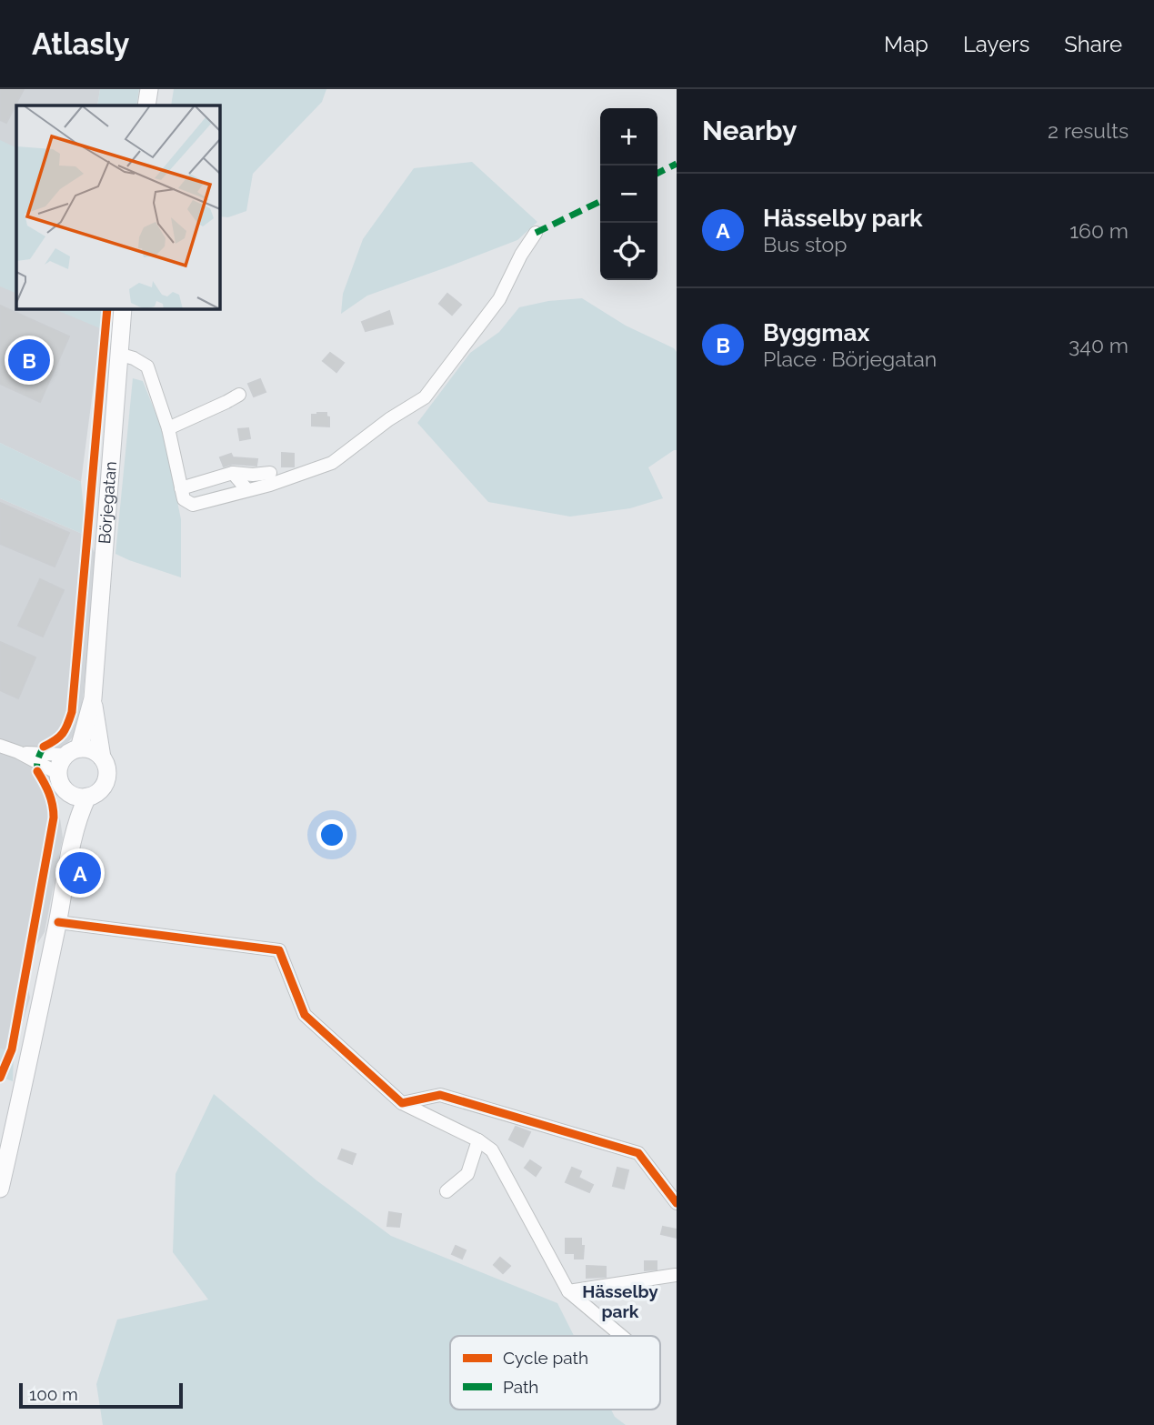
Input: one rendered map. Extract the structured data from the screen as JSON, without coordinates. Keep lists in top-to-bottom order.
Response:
{
  "streets": {
    "main road": ["Börjegatan"]
  },
  "districts": ["Hässelby park"],
  "legend": ["Cycle path", "Path"],
  "scale_bar": "100 m",
  "page": {
    "header": "Atlasly",
    "nav": ["Map", "Layers", "Share"],
    "heading": ["Nearby", "2 results"],
    "map_buttons": ["+", "−"],
    "list": [
      {
        "mark": "A",
        "name": "Hässelby park",
        "note": "Bus stop",
        "value": "160 m"
      },
      {
        "mark": "B",
        "name": "Byggmax",
        "note": "Place · Börjegatan",
        "value": "340 m"
      }
    ],
    "pins": ["B", "A"],
    "scale": "100 m"
  }
}
